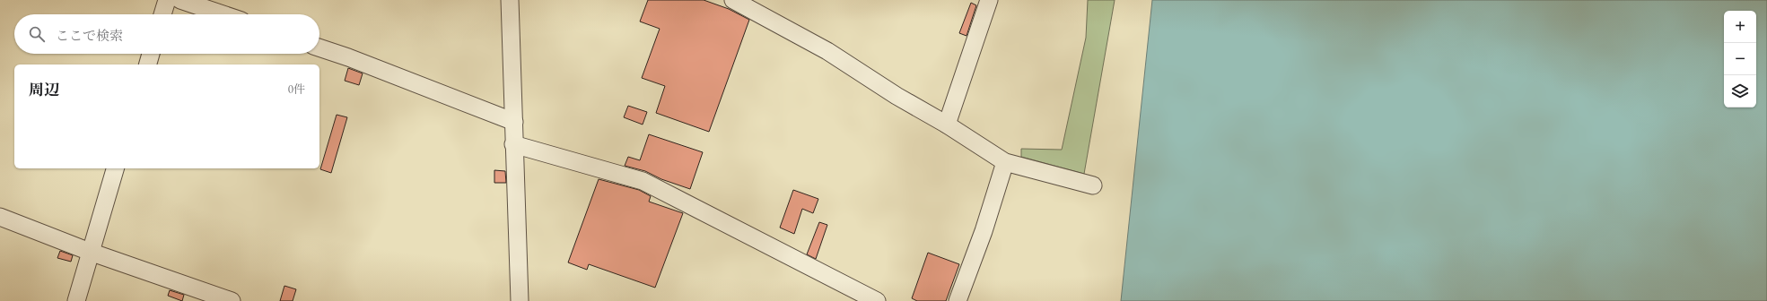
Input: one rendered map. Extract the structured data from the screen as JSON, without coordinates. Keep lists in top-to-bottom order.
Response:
{
  "page": {
    "map_buttons": ["+", "−"],
    "search": "ここで検索",
    "heading": ["周辺", "0件"]
  }
}
